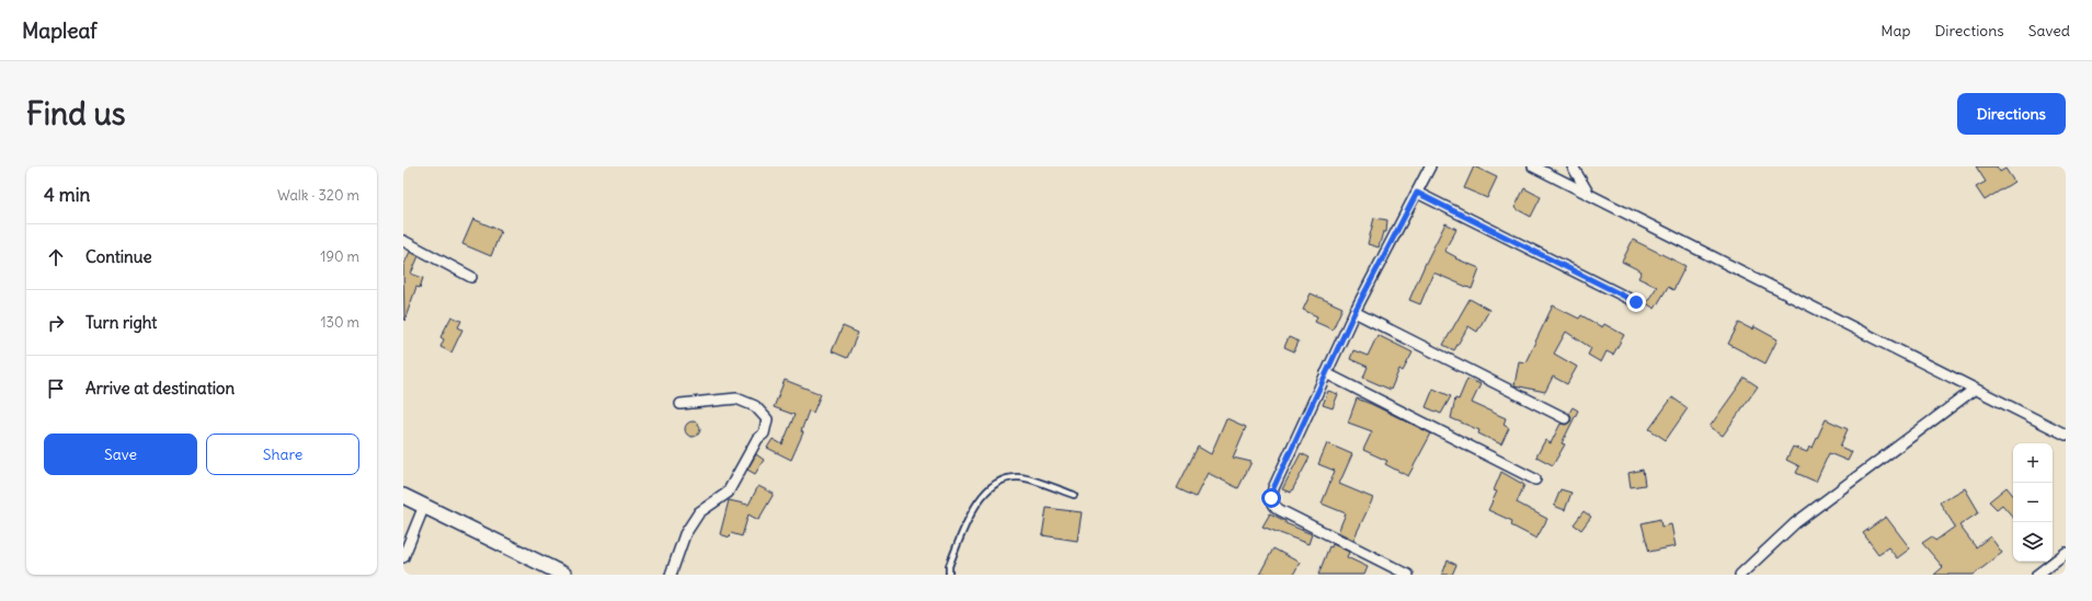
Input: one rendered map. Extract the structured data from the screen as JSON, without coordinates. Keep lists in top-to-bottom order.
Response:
{
  "page": {
    "header": "Mapleaf",
    "nav": ["Map", "Directions", "Saved"],
    "buttons": [
      "Directions",
      ["Save", "Share"]
    ],
    "title": "Find us",
    "heading": ["4 min", "Walk · 320 m"],
    "list": [
      ["Continue", "190 m"],
      ["Turn right", "130 m"],
      "Arrive at destination"
    ],
    "map_buttons": ["+", "−"]
  }
}
